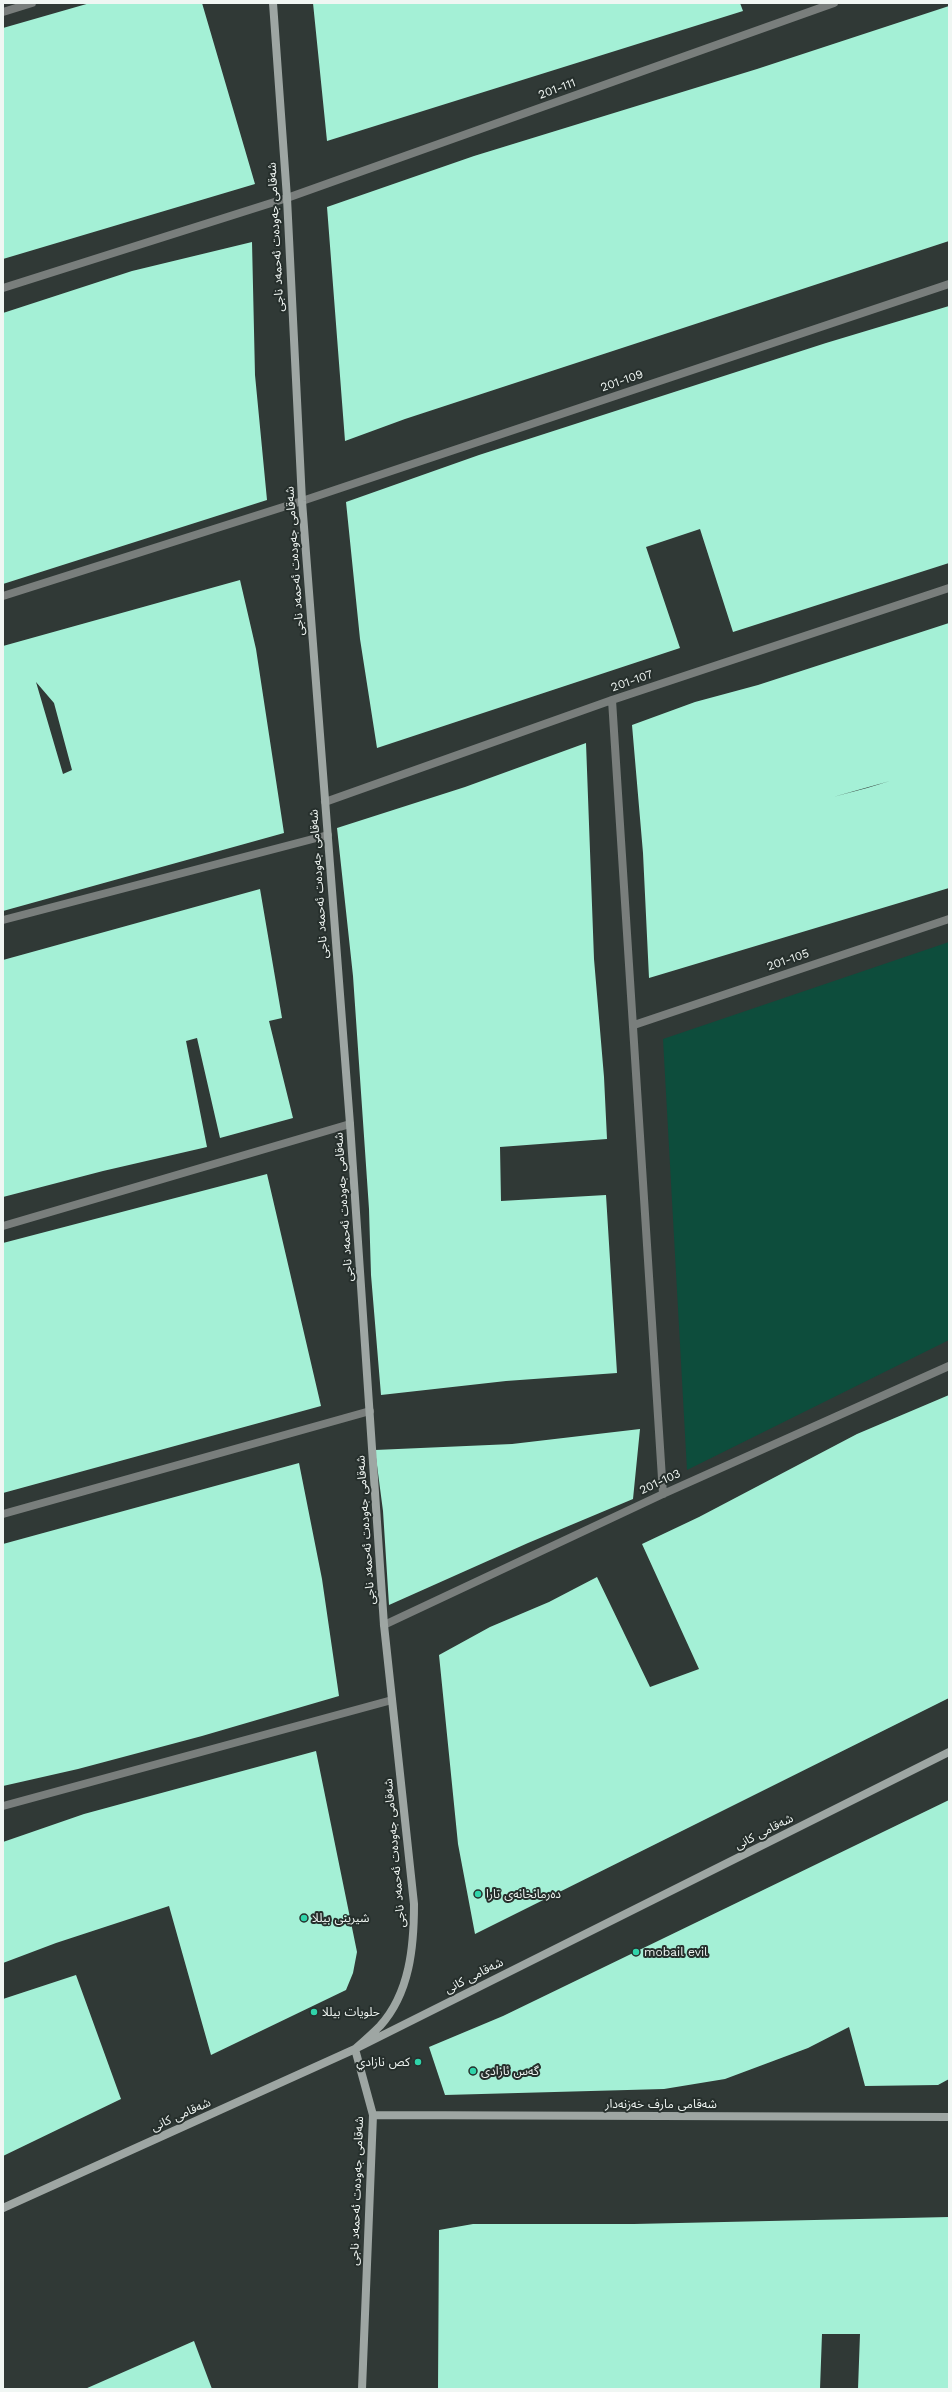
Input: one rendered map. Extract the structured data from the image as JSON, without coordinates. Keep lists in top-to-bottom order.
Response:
{
  "streets": {
    "street": [
      "201-111",
      "شەقامی جەودەت ئەحمەد ناجی",
      "201-109",
      "201-107",
      "201-105",
      "201-103",
      "شەقامی کانی",
      "شەقامی مارف خەزنەدار"
    ]
  },
  "crossings": [
    ["201-111", "شەقامی جەودەت ئەحمەد ناجی"],
    ["شەقامی جەودەت ئەحمەد ناجی", "201-109"],
    ["شەقامی جەودەت ئەحمەد ناجی", "201-107"],
    ["شەقامی جەودەت ئەحمەد ناجی", "201-103"],
    ["شەقامی جەودەت ئەحمەد ناجی", "شەقامی کانی"],
    ["شەقامی جەودەت ئەحمەد ناجی", "شەقامی مارف خەزنەدار"]
  ],
  "places": [
    "دەرمانخانەی تارا",
    "شيرينی بیللا",
    "mobail evil",
    "حلويات بيللا",
    "كص نازادي",
    "گەس ئازادی"
  ]
}
